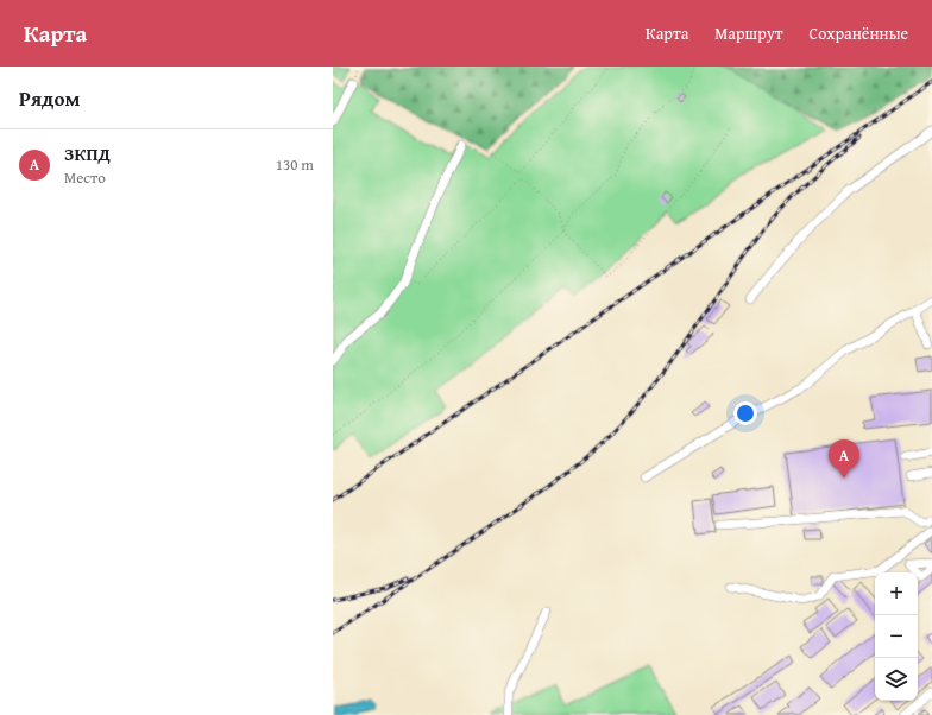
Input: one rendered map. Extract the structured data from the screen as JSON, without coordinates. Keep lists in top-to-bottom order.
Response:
{
  "page": {
    "header": "Карта",
    "nav": ["Карта", "Маршрут", "Сохранённые"],
    "heading": "Рядом",
    "list": [
      {
        "mark": "A",
        "name": "ЗКПД",
        "note": "Место",
        "value": "130 m"
      }
    ],
    "pins": "A",
    "map_buttons": ["+", "−"]
  }
}
